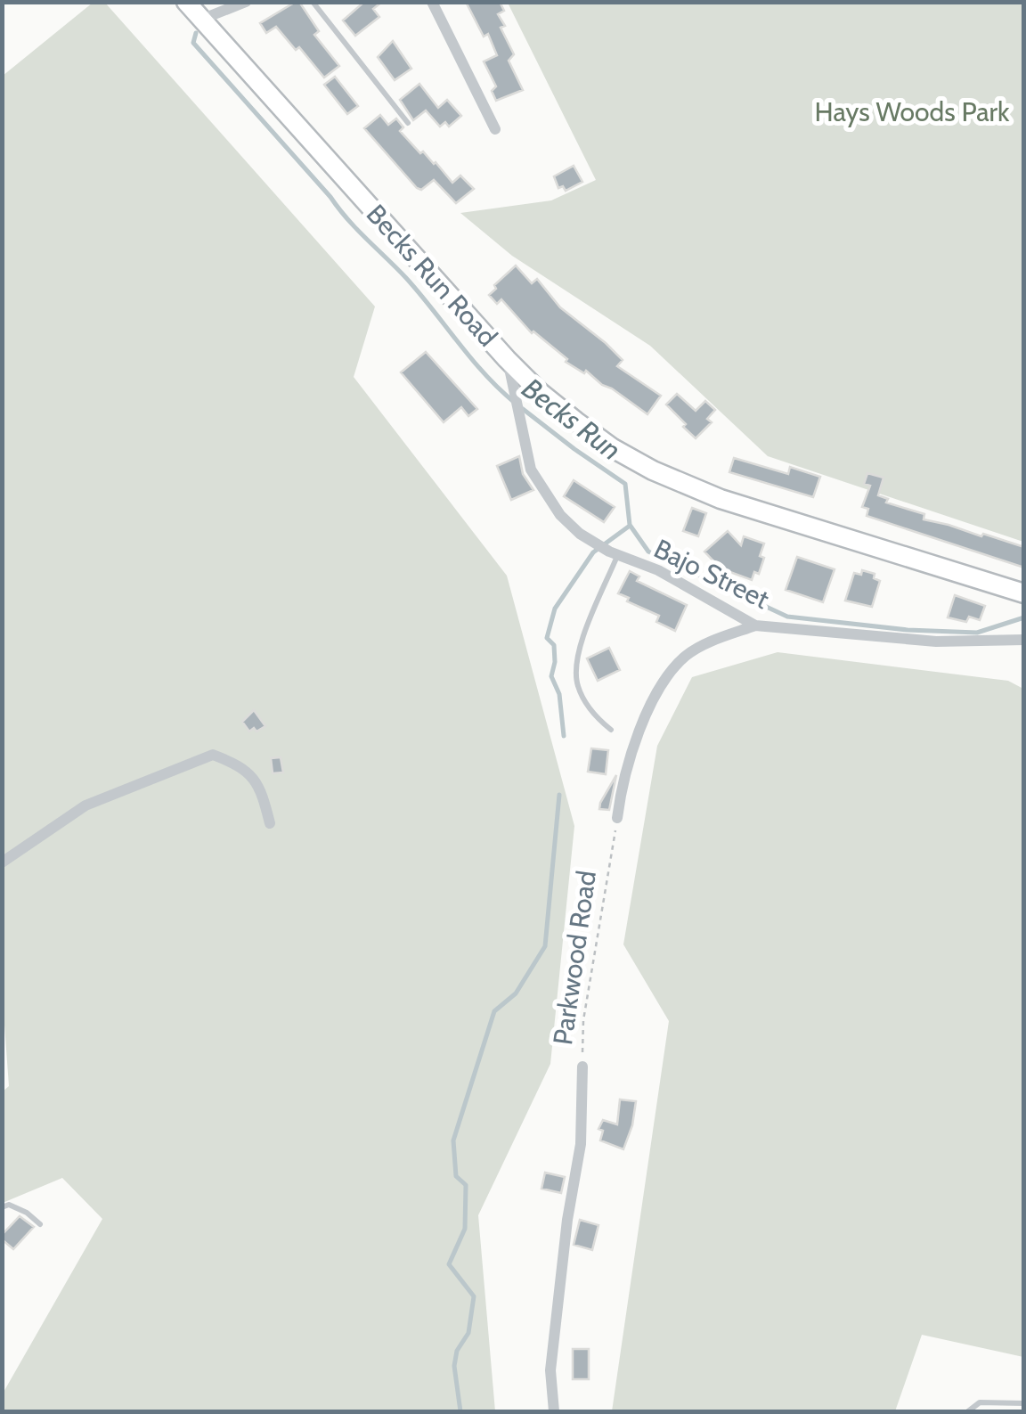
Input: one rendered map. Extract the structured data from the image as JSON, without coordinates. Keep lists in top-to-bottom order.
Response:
{
  "streets": {
    "main road": ["Becks Run Road"],
    "street": ["Bajo Street", "Parkwood Road"]
  },
  "crossings": [
    ["Becks Run Road", "Bajo Street"]
  ],
  "water": ["Becks Run"],
  "parks": ["Hays Woods Park"]
}
